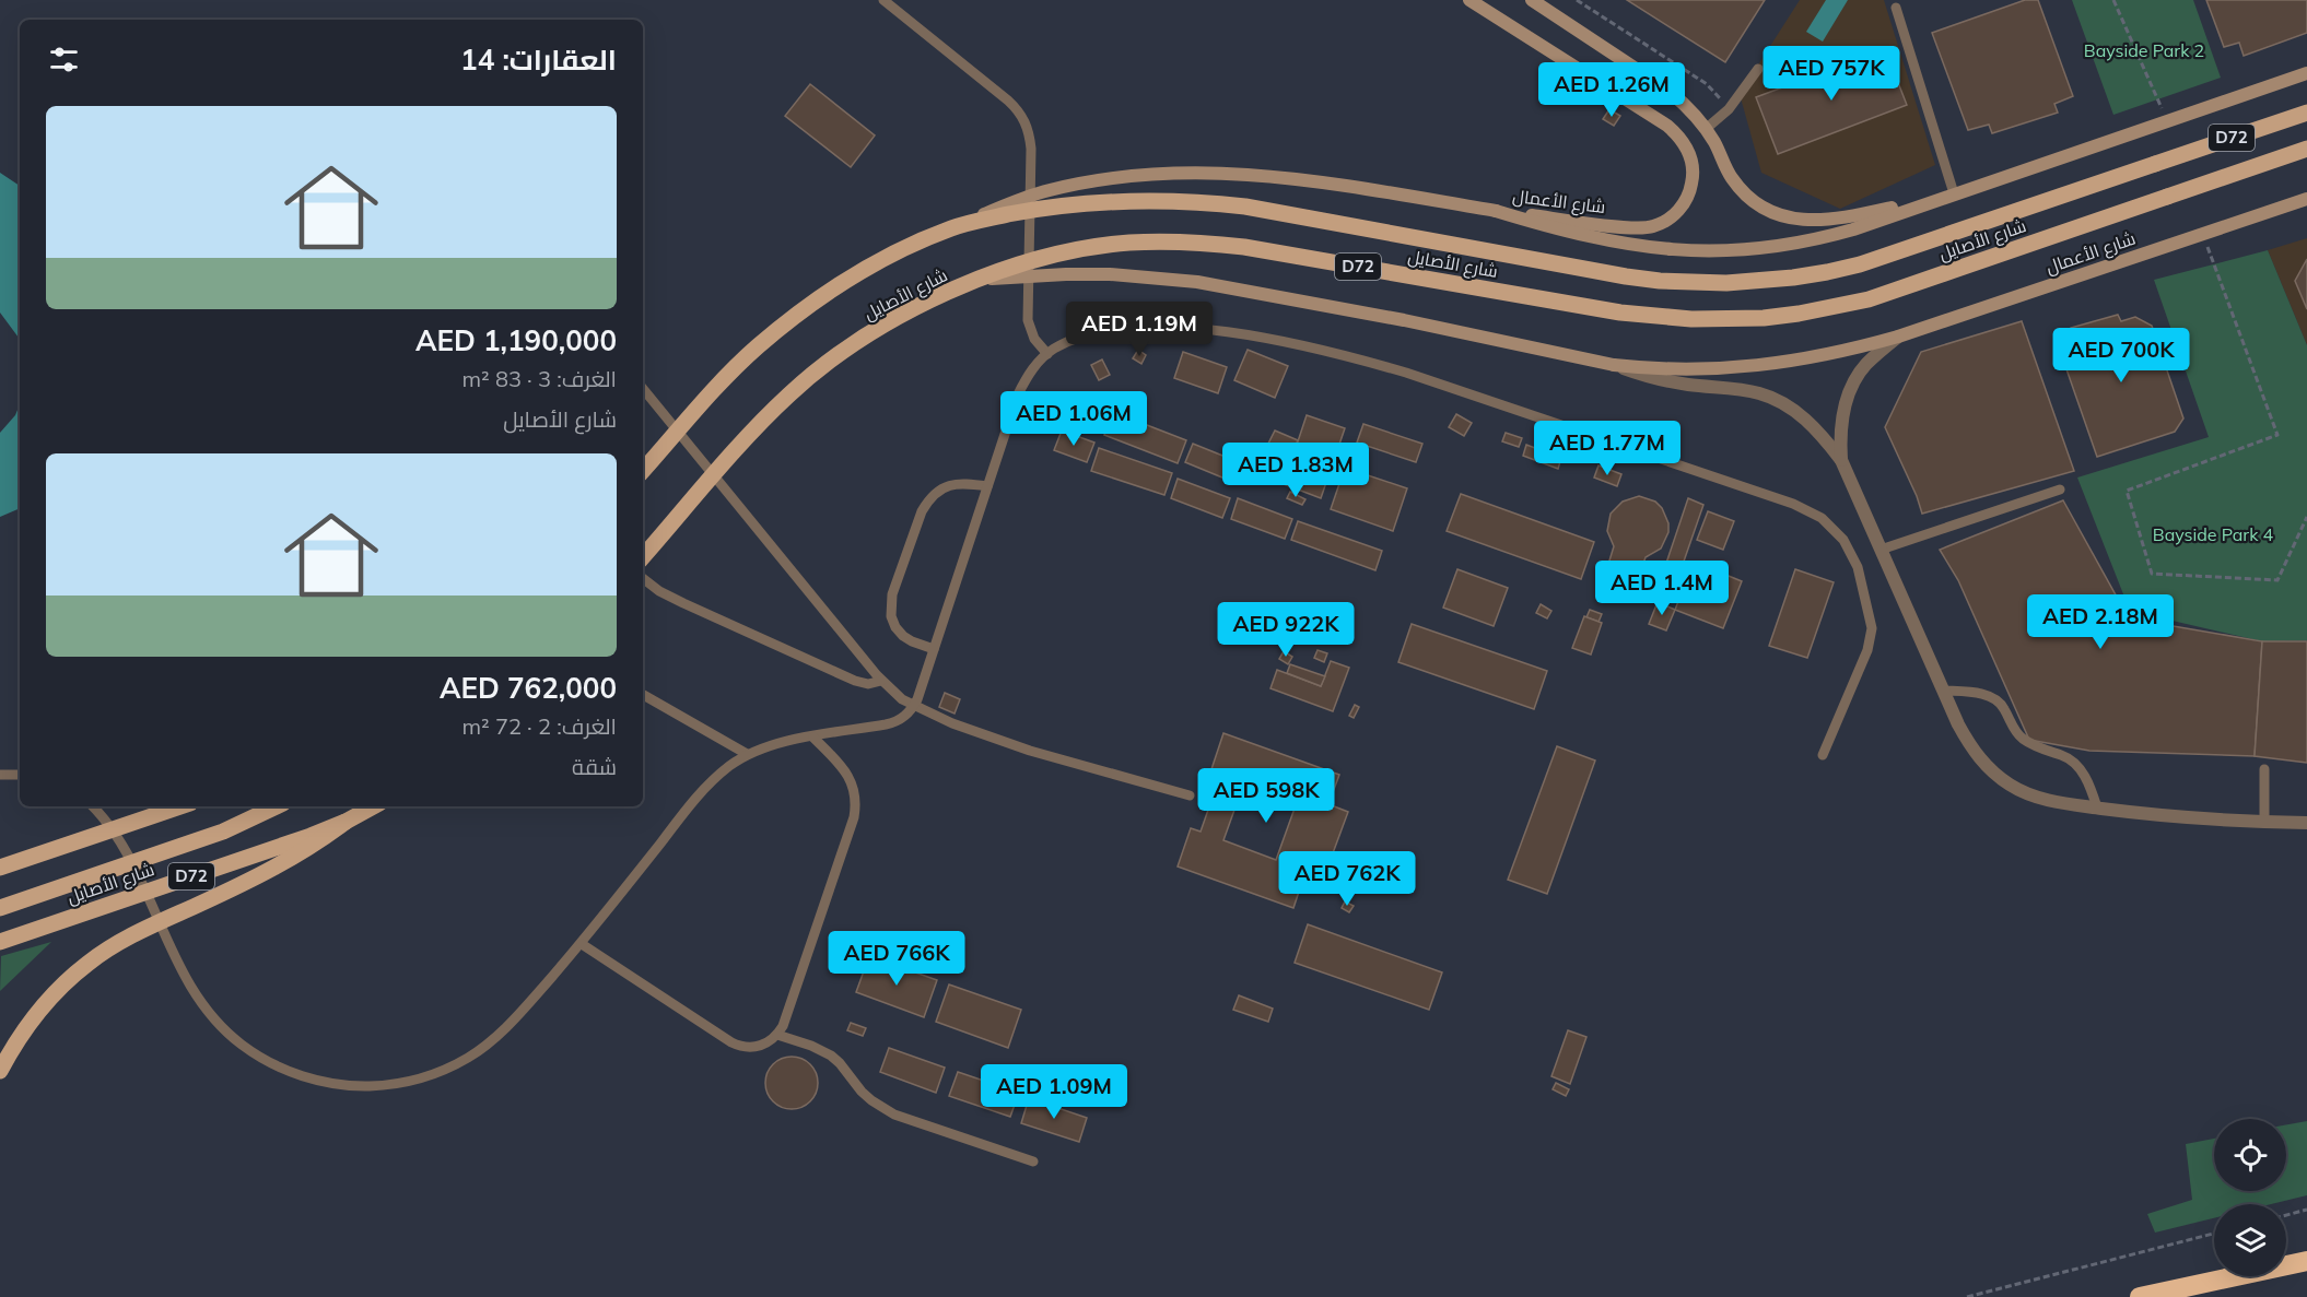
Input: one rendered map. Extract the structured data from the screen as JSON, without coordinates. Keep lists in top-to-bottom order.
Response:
{
  "streets": {
    "main road": ["D72", "شارع الأصايل"],
    "street": ["شارع الأعمال"]
  },
  "crossings": [
    ["شارع الأعمال", "شارع الأصايل"]
  ],
  "parks": ["Bayside Park 2", "Bayside Park 4"],
  "page": {
    "heading": "العقارات: 14",
    "price": [
      "AED 757K",
      "AED 1.26M",
      "AED 1.19M",
      "AED 700K",
      "AED 1.06M",
      "AED 1.77M",
      "AED 1.83M",
      "AED 1.4M",
      "AED 2.18M",
      "AED 922K",
      "AED 598K",
      "AED 762K",
      "AED 766K",
      "AED 1.09M"
    ],
    "list": [
      {
        "name": "AED 1,190,000",
        "note": "الغرف: 3 · 83 m² · شارع الأصايل"
      },
      {
        "name": "AED 762,000",
        "note": "الغرف: 2 · 72 m² · شقة"
      }
    ]
  }
}
